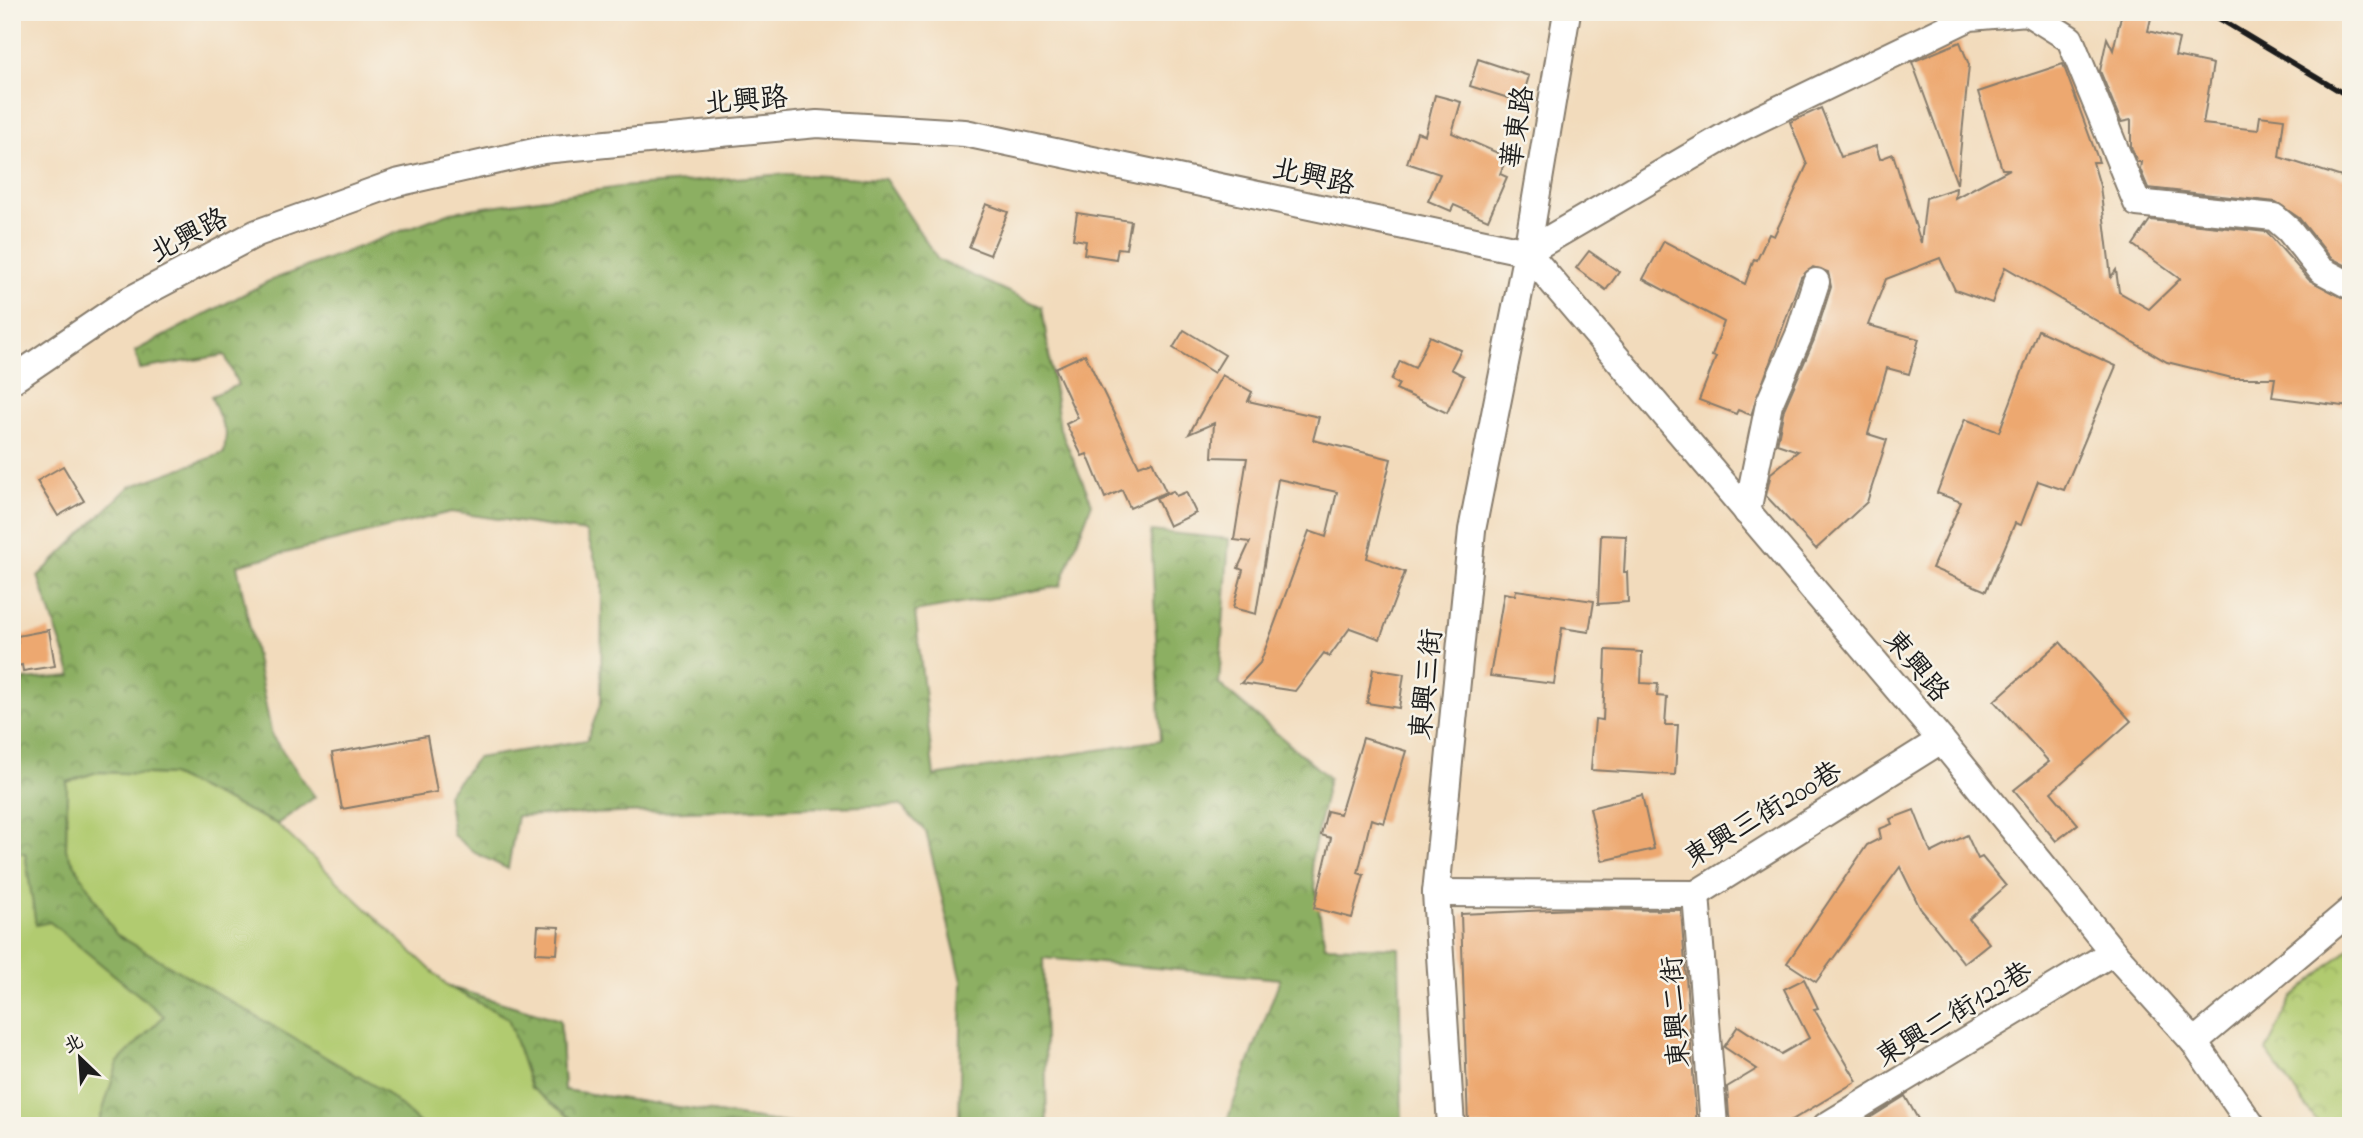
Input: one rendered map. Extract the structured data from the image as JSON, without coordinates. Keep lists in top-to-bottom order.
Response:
{
  "streets": {
    "street": [
      "北興路",
      "華東路",
      "東興路",
      "東興三街",
      "東興三街200巷",
      "東興二街",
      "東興二街122巷"
    ]
  },
  "crossings": [
    ["北興路", "華東路"],
    ["北興路", "東興路"],
    ["北興路", "東興三街"],
    ["華東路", "東興路"],
    ["華東路", "東興三街"],
    ["東興路", "東興三街"],
    ["東興路", "東興三街200巷"],
    ["東興路", "東興二街122巷"],
    ["東興三街", "東興三街200巷"],
    ["東興三街200巷", "東興二街"]
  ],
  "north": "top left"
}
